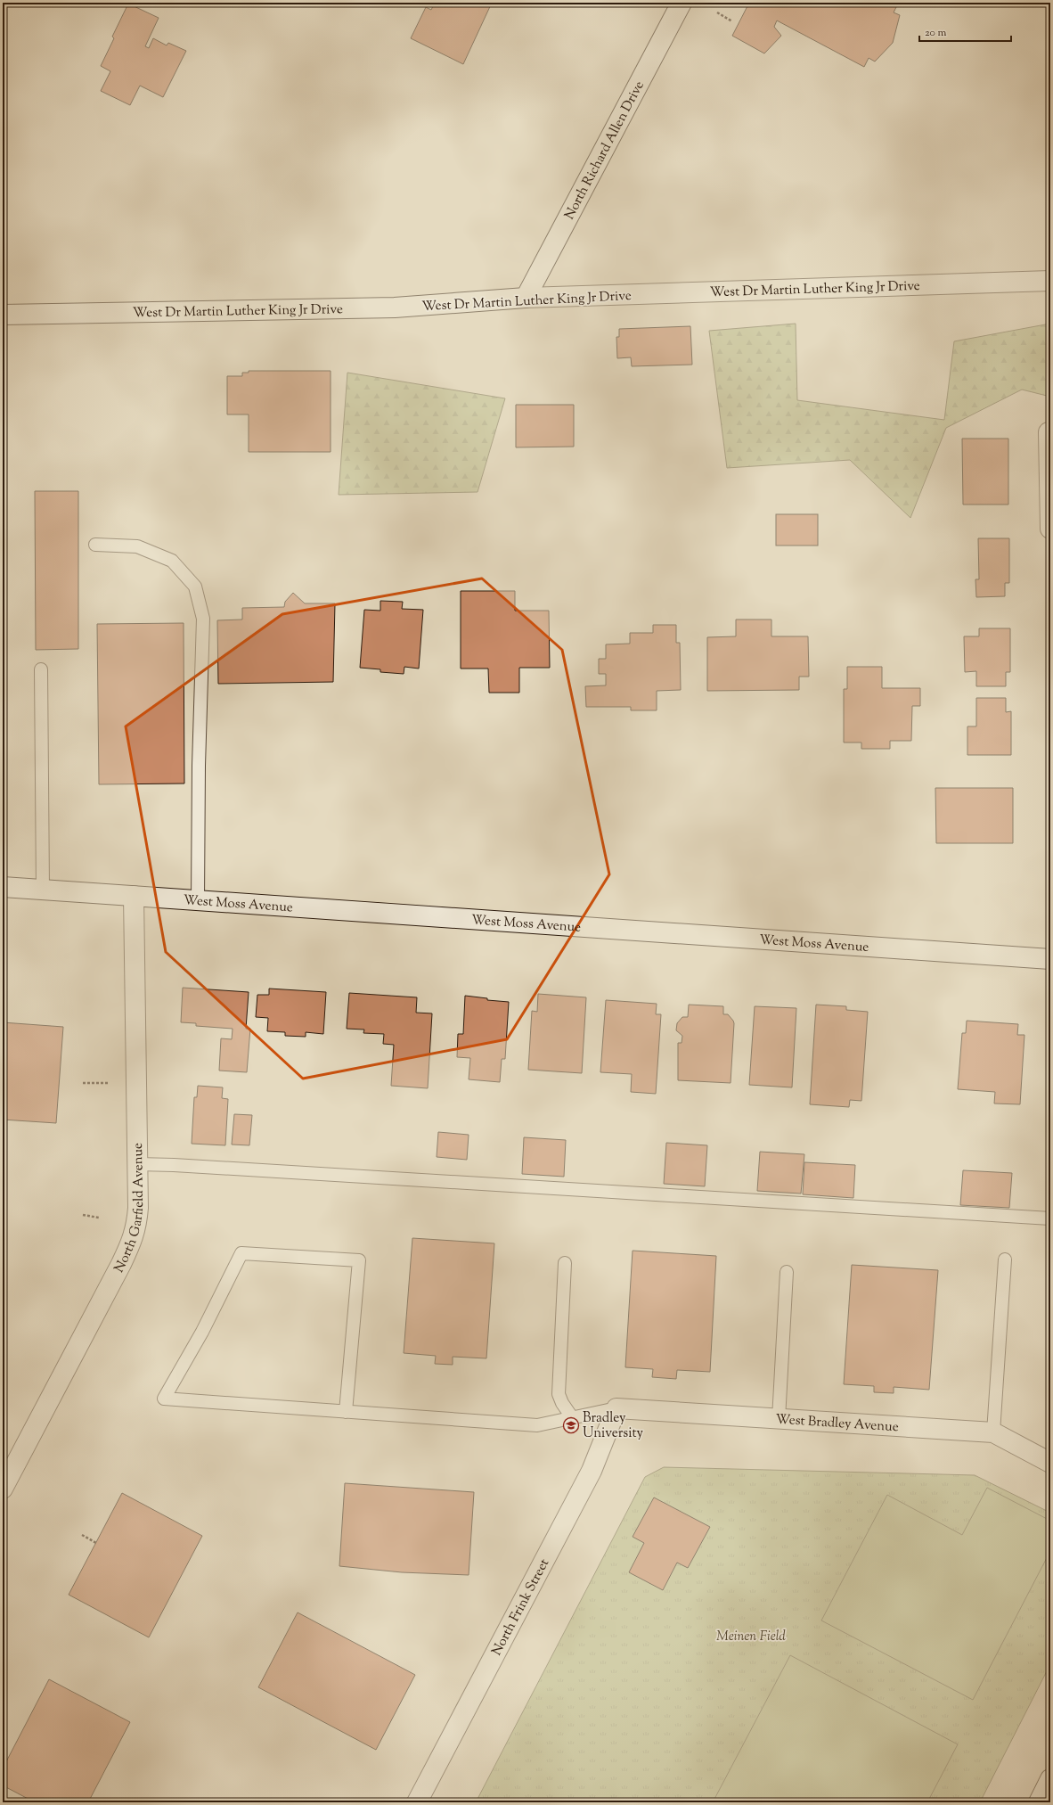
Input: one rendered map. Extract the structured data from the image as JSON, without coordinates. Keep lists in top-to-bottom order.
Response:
{
  "streets": {
    "street": [
      "North Richard Allen Drive",
      "West Dr Martin Luther King Jr Drive",
      "West Moss Avenue",
      "North Garfield Avenue",
      "West Bradley Avenue",
      "North Frink Street"
    ]
  },
  "crossings": [
    ["North Richard Allen Drive", "West Dr Martin Luther King Jr Drive"],
    ["West Moss Avenue", "North Garfield Avenue"],
    ["West Bradley Avenue", "North Frink Street"]
  ],
  "parks": ["Meinen Field"],
  "places": {
    "school or university": ["Bradley University"]
  },
  "scale_bar": "20 m"
}
